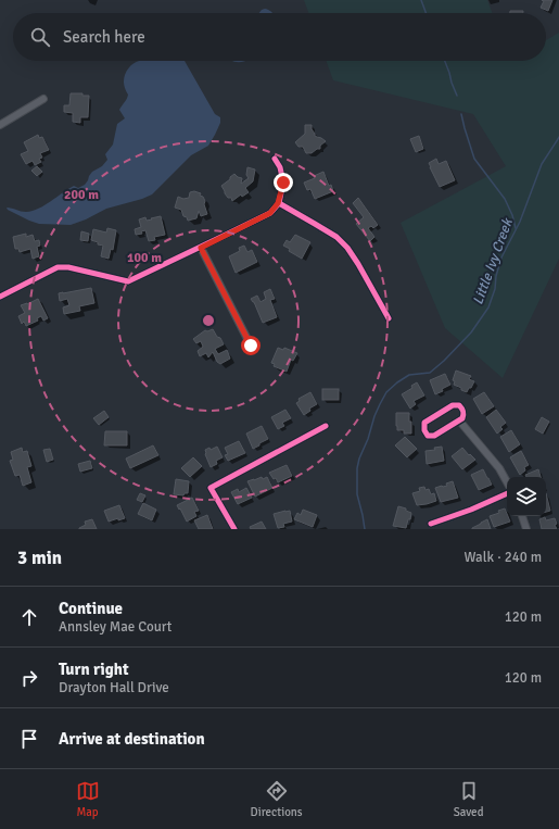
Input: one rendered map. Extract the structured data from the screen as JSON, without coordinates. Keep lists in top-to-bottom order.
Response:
{
  "water": ["Little Ivy Creek"],
  "page": {
    "search": "Search here",
    "heading": ["3 min", "Walk · 240 m"],
    "list": [
      ["Continue", "Annsley Mae Court", "120 m"],
      ["Turn right", "Drayton Hall Drive", "120 m"],
      "Arrive at destination"
    ],
    "nav": ["Map", "Directions", "Saved"]
  },
  "rings": ["200 m", "100 m"]
}
